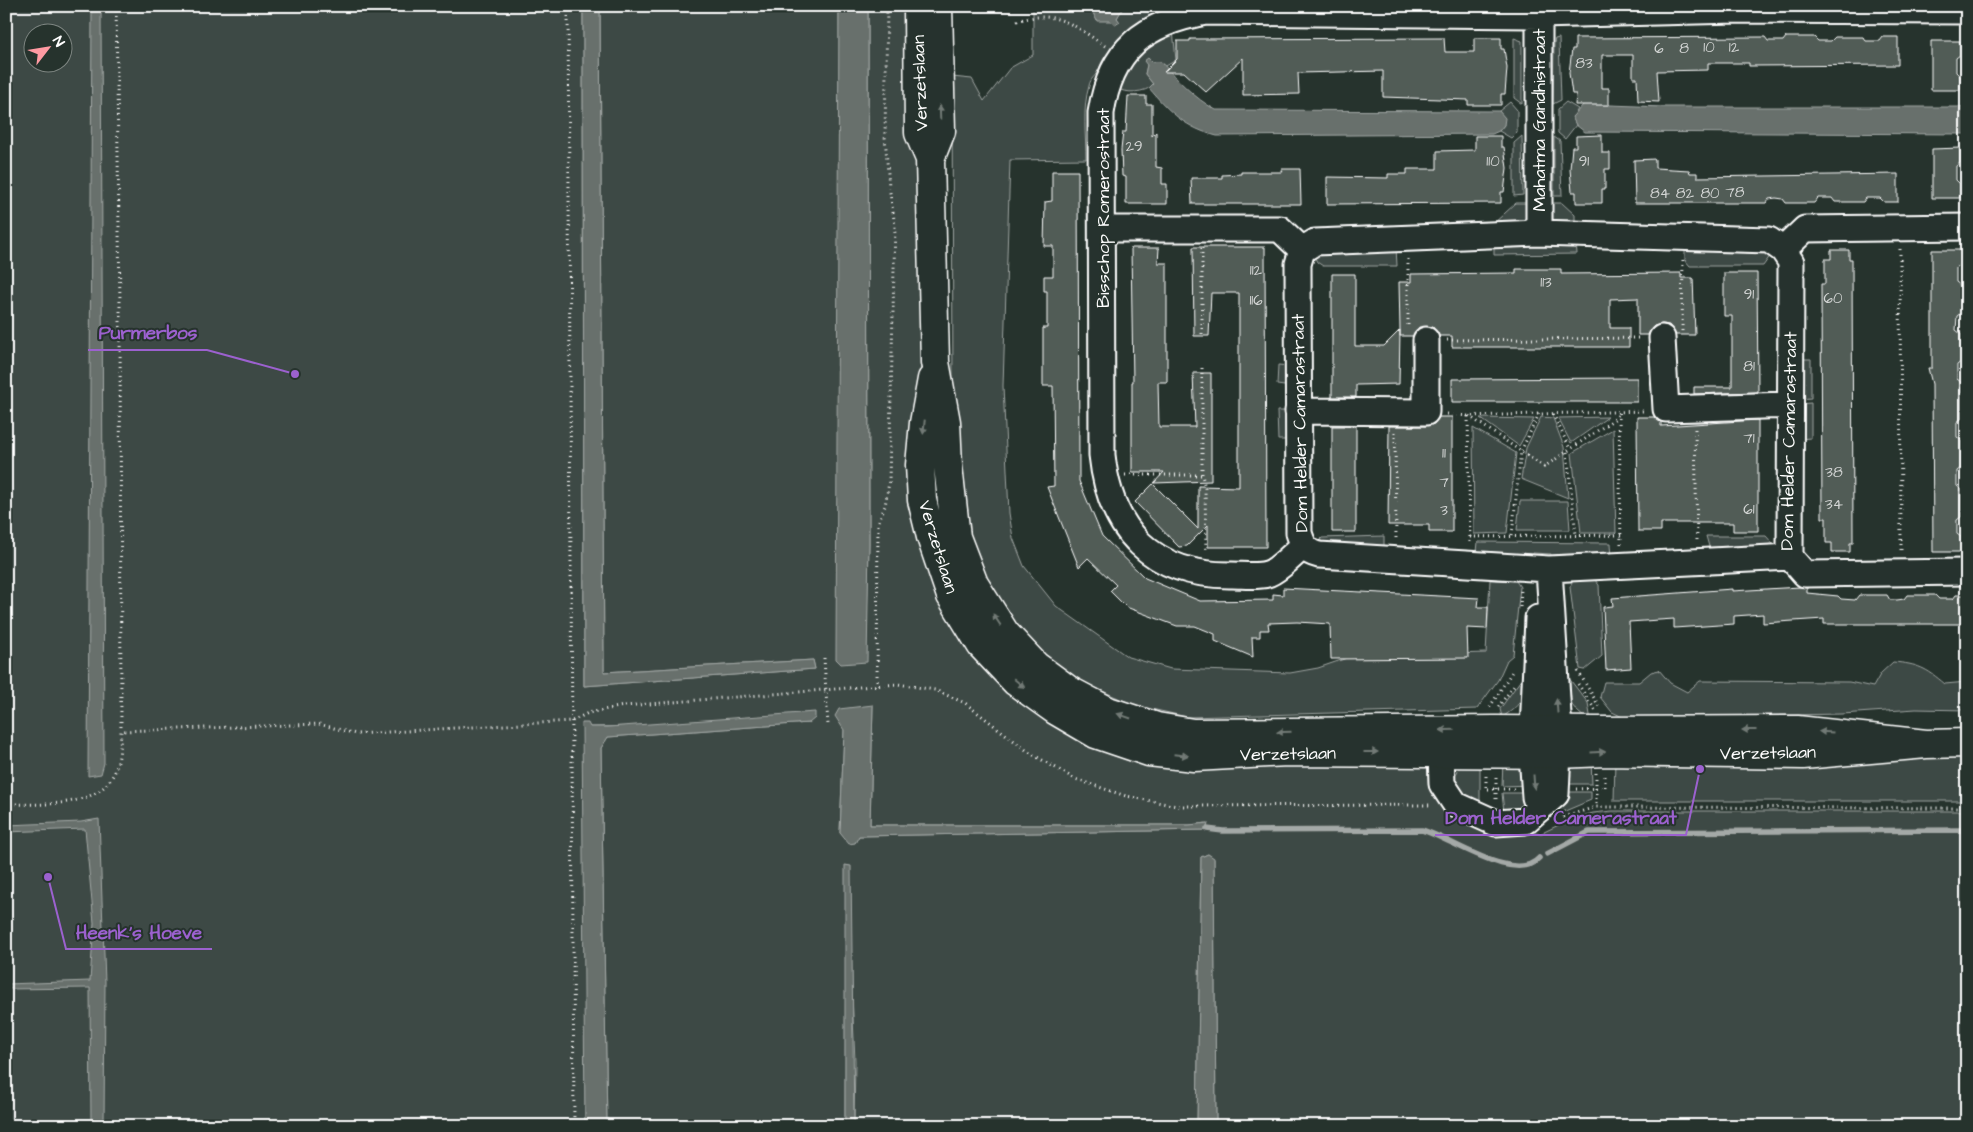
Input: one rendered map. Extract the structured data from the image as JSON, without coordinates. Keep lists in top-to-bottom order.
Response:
{
  "streets": {
    "main road": ["Verzetslaan"],
    "street": ["Mahatma Gandhistraat", "Bisschop Romerostraat", "Dom Helder Camarastraat"]
  },
  "crossings": [
    ["Mahatma Gandhistraat", "Bisschop Romerostraat"],
    ["Bisschop Romerostraat", "Dom Helder Camarastraat"]
  ],
  "places": ["Purmerbos", "Dom Helder Camerastraat", "Heenk's Hoeve"],
  "house_numbers": [
    "10",
    "12",
    "6",
    "8",
    "83",
    "29",
    "110",
    "91",
    "78",
    "84",
    "82",
    "80",
    "112",
    "113",
    "91",
    "60",
    "116",
    "81",
    "71",
    "11",
    "38",
    "7",
    "34",
    "61",
    "3"
  ],
  "north": "top right"
}
